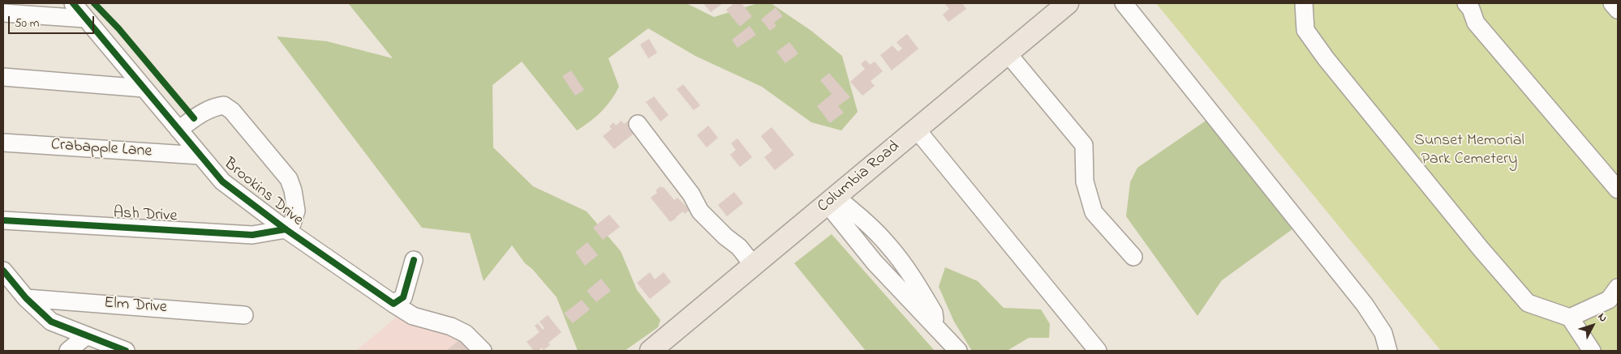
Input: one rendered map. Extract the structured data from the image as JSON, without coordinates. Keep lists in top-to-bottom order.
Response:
{
  "streets": {
    "main road": ["Columbia Road"],
    "street": [
      "Crabapple Lane",
      "Brookins Drive",
      "Ash Drive",
      "Elm Drive"
    ]
  },
  "crossings": [
    ["Crabapple Lane", "Brookins Drive"],
    ["Brookins Drive", "Ash Drive"]
  ],
  "parks": ["Sunset Memorial Park Cemetery"],
  "scale_bar": "50 m",
  "north": "top right"
}
